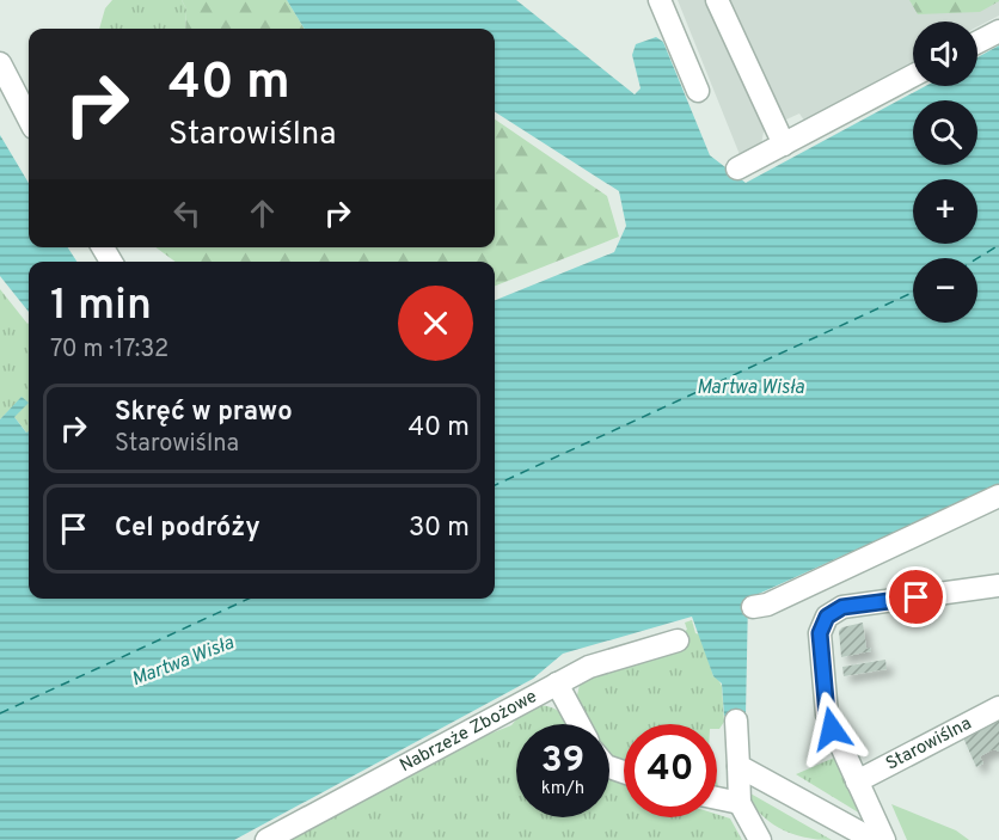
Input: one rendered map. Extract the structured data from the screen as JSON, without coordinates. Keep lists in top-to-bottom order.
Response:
{
  "streets": {
    "street": ["Nabrzeże Zbożowe", "Starowiślna"]
  },
  "water": ["Martwa Wisła"],
  "page": {
    "map_buttons": ["+", "−"],
    "turn": ["40 m", "Starowiślna"],
    "heading": ["1 min", "70 m · 17:32"],
    "list": [
      {
        "name": "Skręć w prawo",
        "note": "Starowiślna",
        "value": "40 m"
      },
      {
        "name": "Cel podróży",
        "value": "30 m"
      }
    ],
    "speed": "39 km/h",
    "limit": "40"
  }
}
